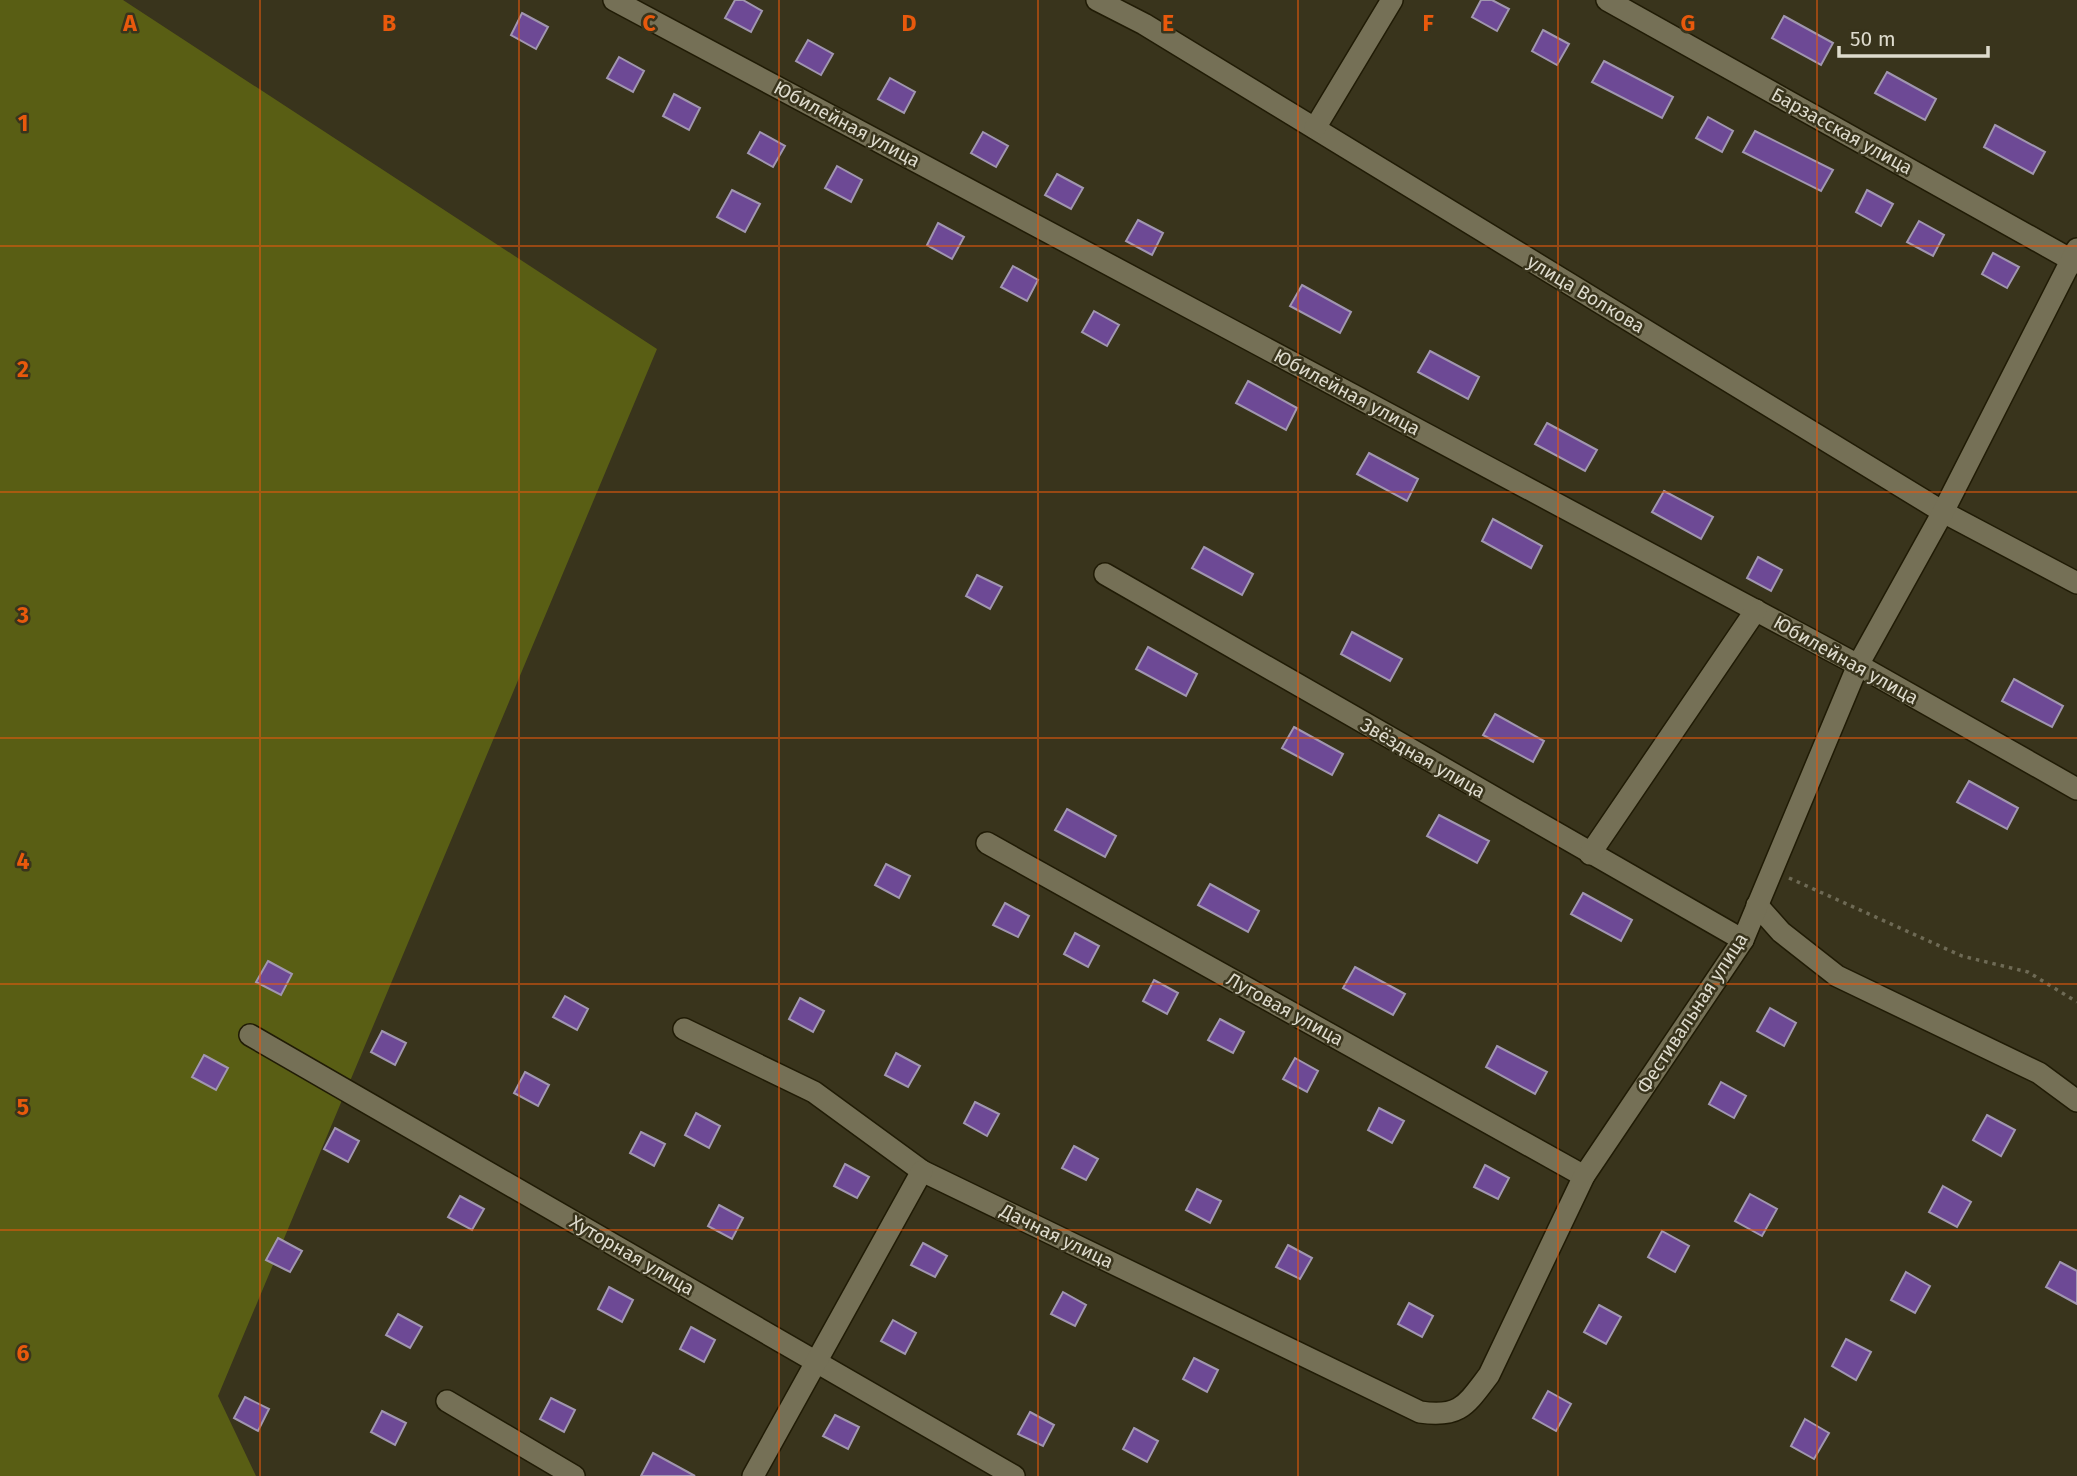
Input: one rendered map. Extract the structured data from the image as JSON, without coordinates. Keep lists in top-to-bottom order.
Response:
{
  "streets": {
    "street": [
      "Юбилейная улица",
      "Барзасская улица",
      "улица Волкова",
      "Звёздная улица",
      "Луговая улица",
      "Фестивальная улица",
      "Дачная улица",
      "Хуторная улица"
    ]
  },
  "crossings": [
    ["Юбилейная улица", "Фестивальная улица"],
    ["Барзасская улица", "Фестивальная улица"],
    ["улица Волкова", "Фестивальная улица"],
    ["Звёздная улица", "Фестивальная улица"],
    ["Луговая улица", "Фестивальная улица"],
    ["Фестивальная улица", "Дачная улица"]
  ],
  "scale_bar": "50 m",
  "grid": {
    "columns": [
      "A",
      "B",
      "C",
      "D",
      "E",
      "F",
      "G"
    ],
    "rows": [
      "1",
      "2",
      "3",
      "4",
      "5",
      "6"
    ]
  }
}
